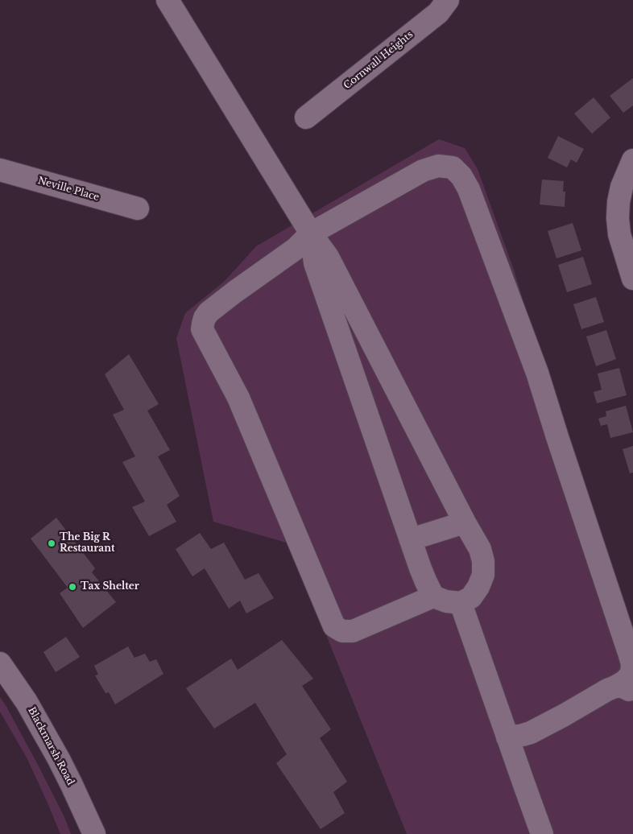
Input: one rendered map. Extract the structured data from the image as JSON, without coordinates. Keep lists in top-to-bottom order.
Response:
{
  "streets": {
    "street": ["Cornwall Heights", "Neville Place", "Blackmarsh Road"]
  },
  "places": ["The Big R Restaurant", "Tax Shelter"]
}
